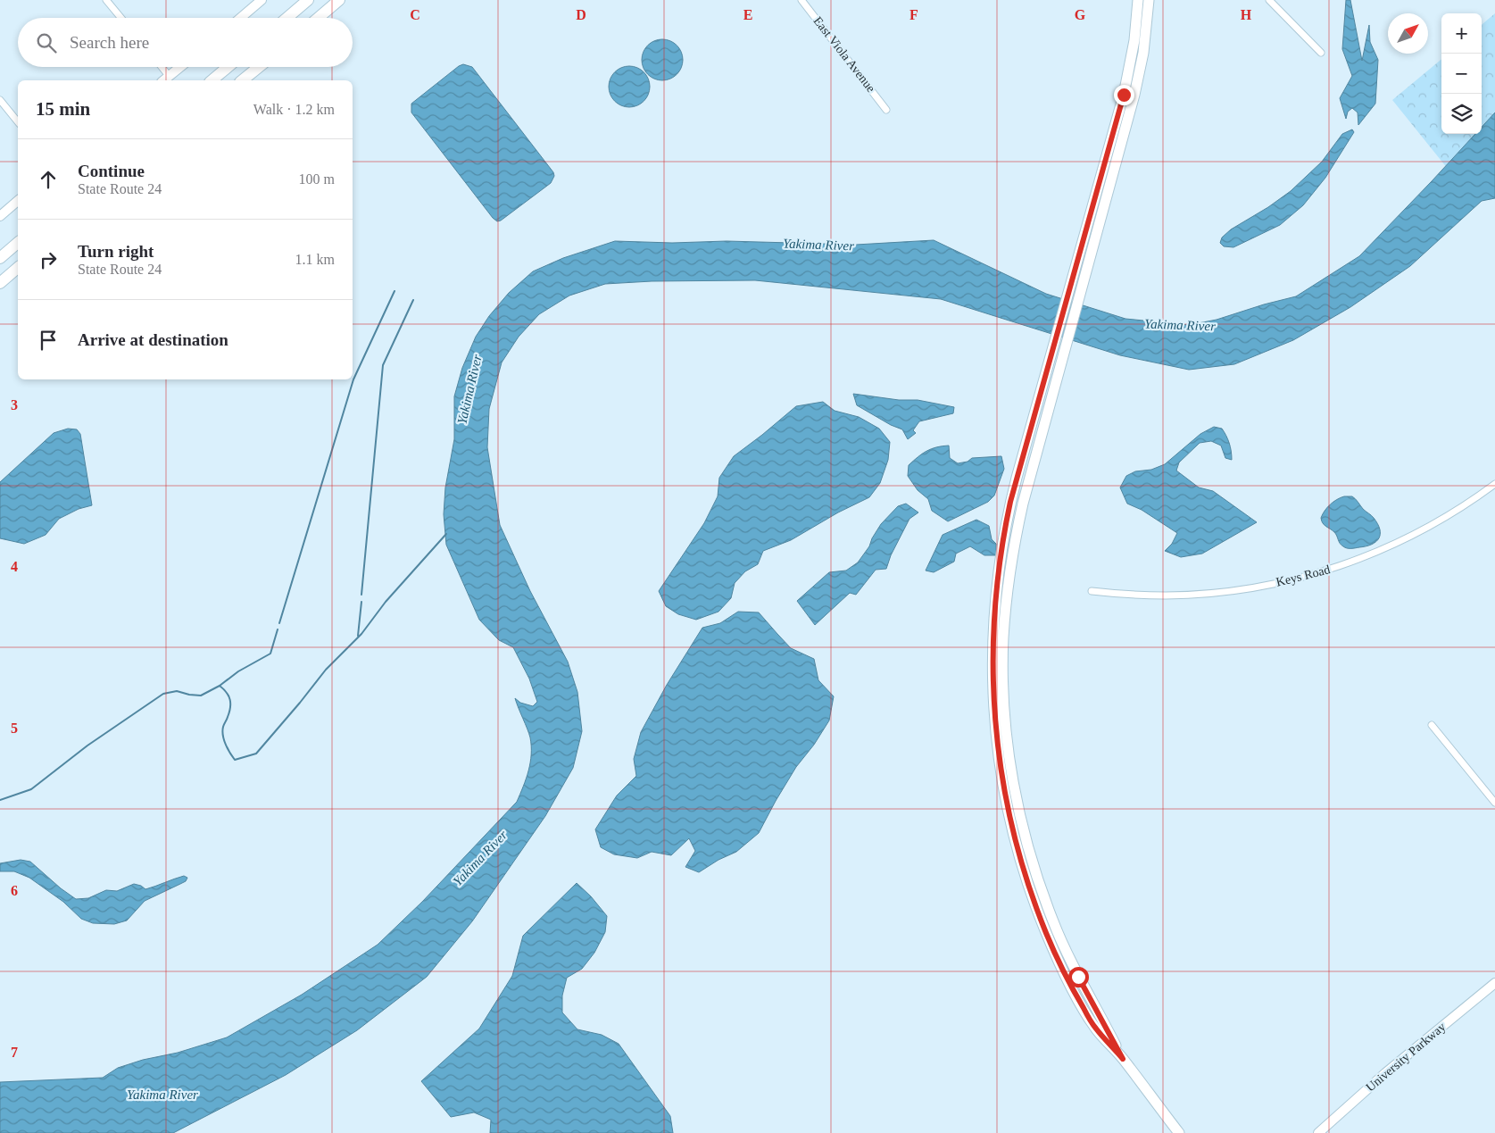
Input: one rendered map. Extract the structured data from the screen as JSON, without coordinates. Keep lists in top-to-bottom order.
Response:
{
  "streets": {
    "main road": ["University Parkway"],
    "street": ["East Viola Avenue", "Keys Road"]
  },
  "water": ["Yakima River"],
  "north": "top right",
  "page": {
    "map_buttons": ["+", "−"],
    "search": "Search here",
    "heading": ["15 min", "Walk · 1.2 km"],
    "list": [
      ["Continue", "State Route 24", "100 m"],
      ["Turn right", "State Route 24", "1.1 km"],
      "Arrive at destination"
    ]
  },
  "grid": {
    "columns": [
      "C",
      "D",
      "E",
      "F",
      "G",
      "H"
    ],
    "rows": [
      "3",
      "4",
      "5",
      "6",
      "7"
    ]
  }
}
